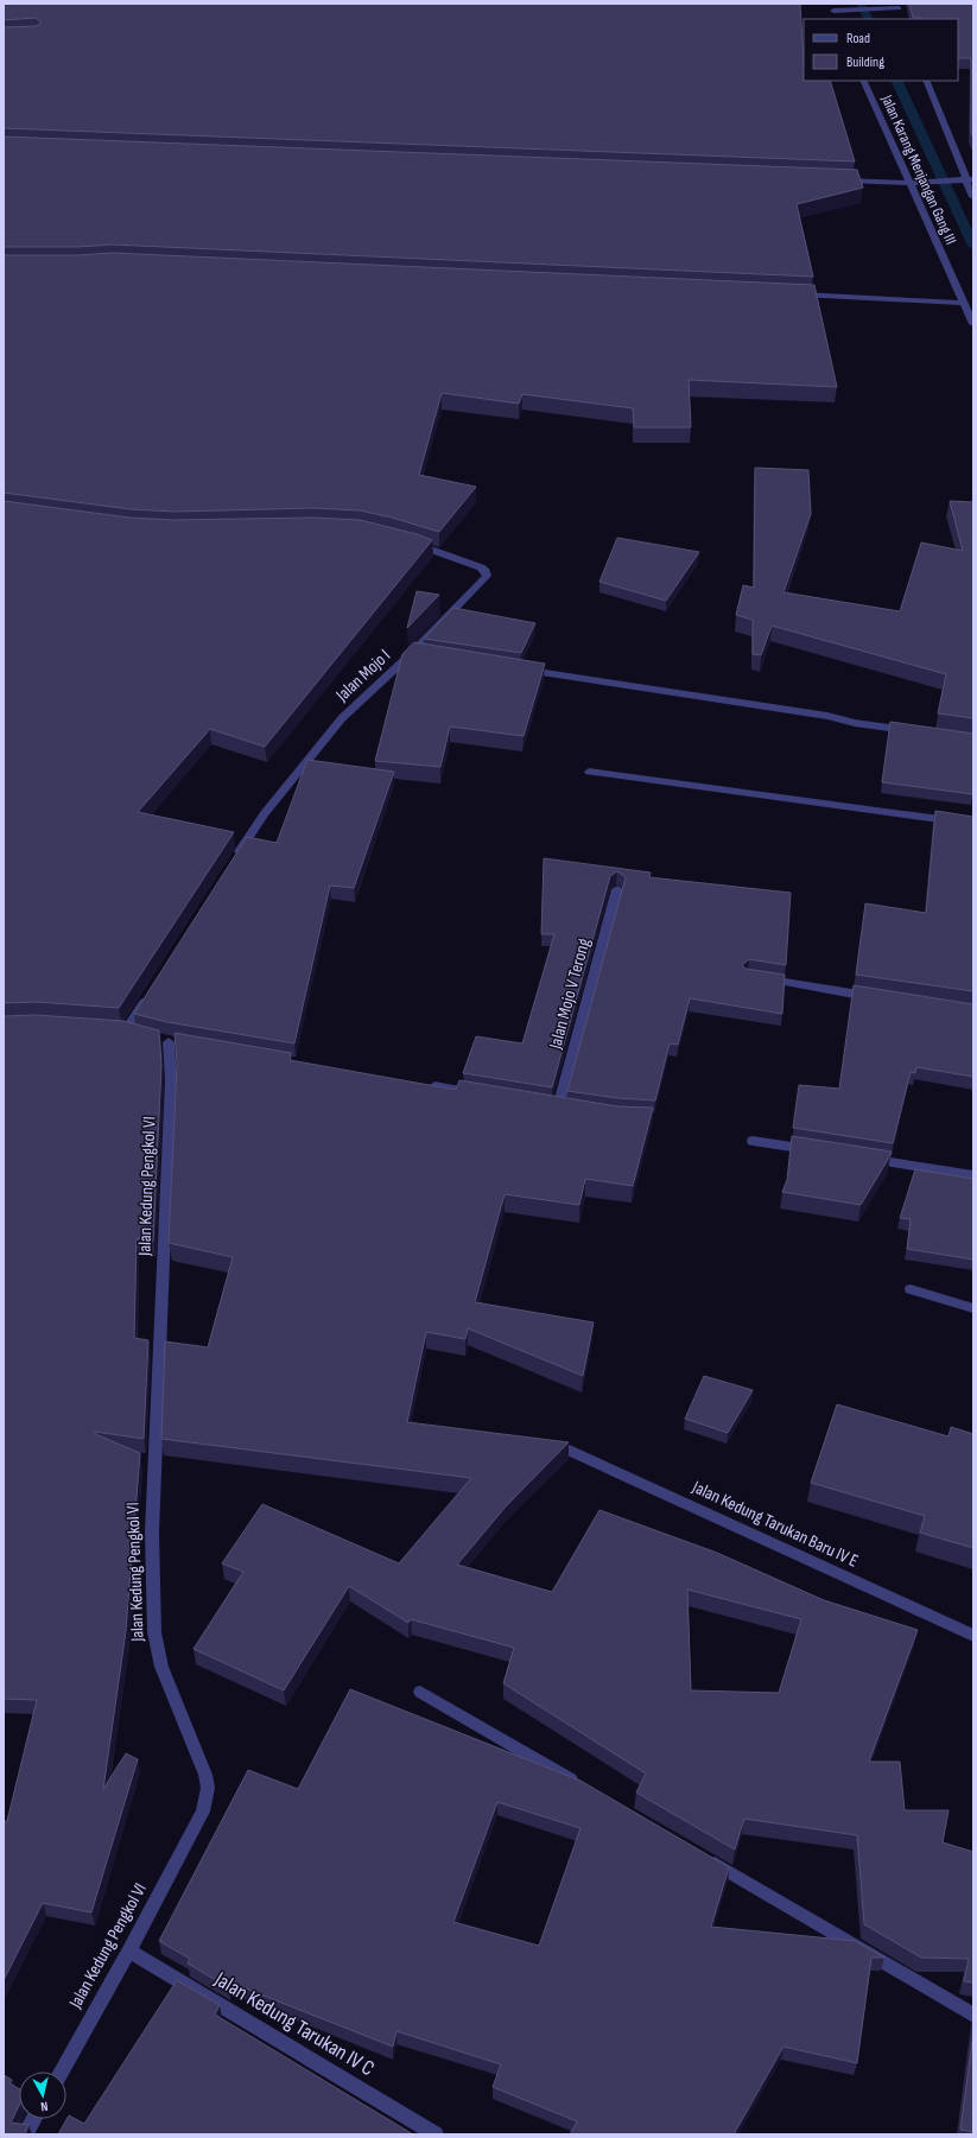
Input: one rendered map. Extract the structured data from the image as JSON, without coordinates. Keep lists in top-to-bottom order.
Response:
{
  "streets": {
    "street": [
      "Jalan Karang Menjangan Gang III",
      "Jalan Mojo I",
      "Jalan Mojo V Terong",
      "Jalan Kedung Pengkol VI",
      "Jalan Kedung Tarukan Baru IV E",
      "Jalan Kedung Tarukan IV C"
    ]
  },
  "crossings": [
    ["Jalan Kedung Pengkol VI", "Jalan Kedung Tarukan IV C"]
  ],
  "legend": ["Road", "Building"],
  "north": "bottom"
}
